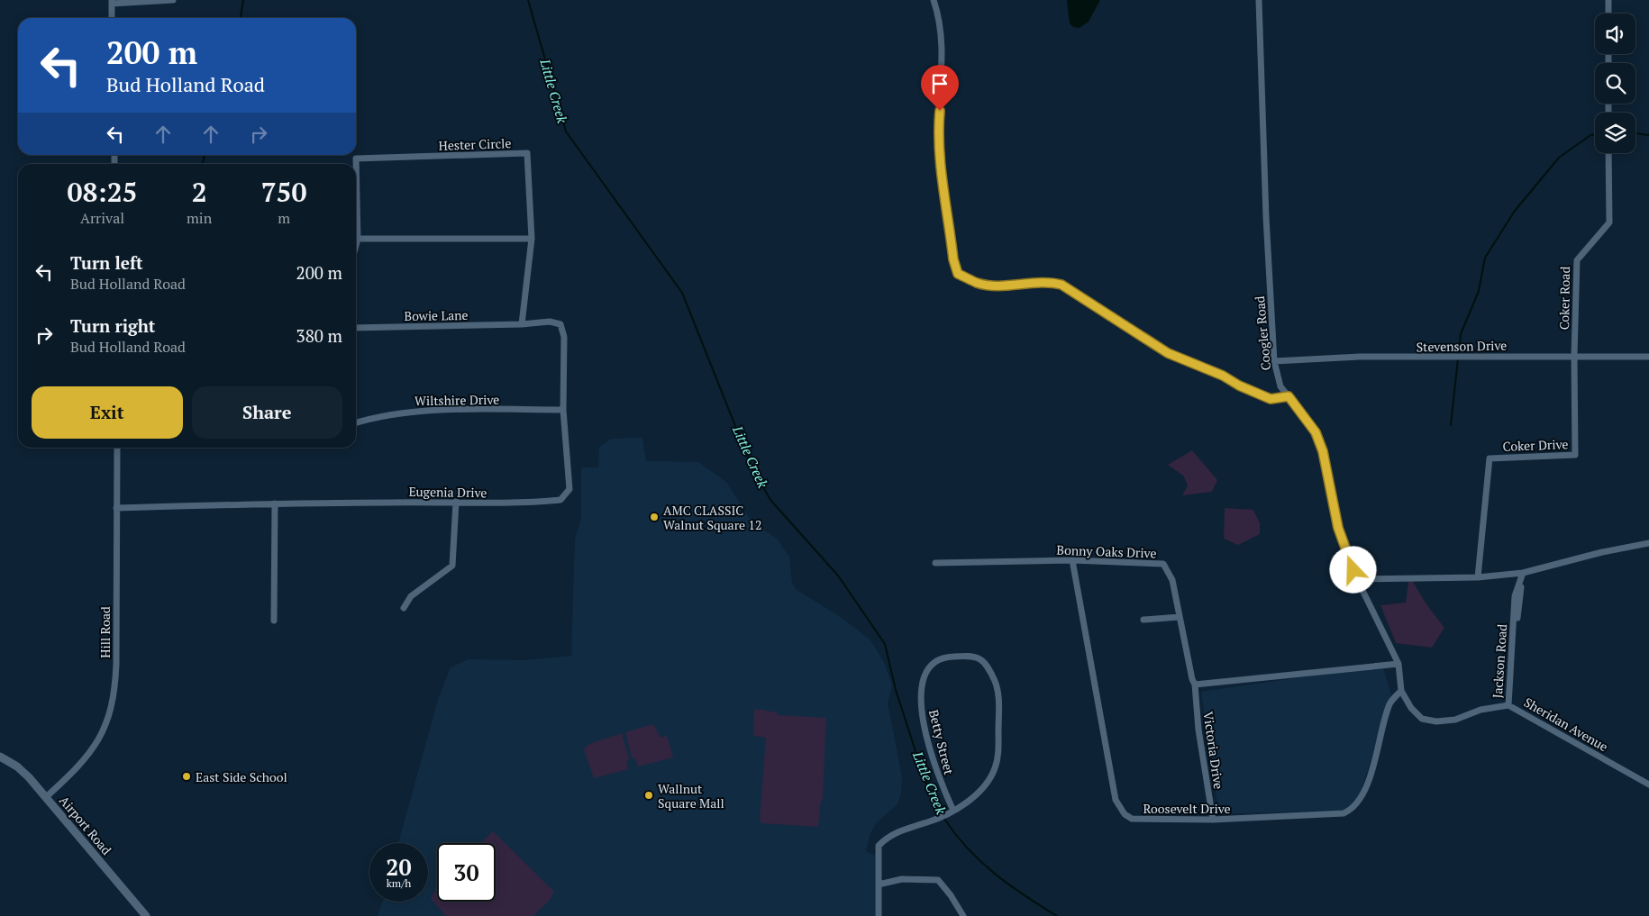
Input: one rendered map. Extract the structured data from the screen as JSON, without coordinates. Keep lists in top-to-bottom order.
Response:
{
  "streets": {
    "street": [
      "Hester Circle",
      "Coker Road",
      "Bowie Lane",
      "Coogler Road",
      "Stevenson Drive",
      "Wiltshire Drive",
      "Coker Drive",
      "Eugenia Drive",
      "Bonny Oaks Drive",
      "Hill Road",
      "Jackson Road",
      "Sheridan Avenue",
      "Betty Street",
      "Victoria Drive",
      "Roosevelt Drive",
      "Airport Road"
    ]
  },
  "crossings": [
    ["Hester Circle", "Bowie Lane"],
    ["Hester Circle", "Eugenia Drive"],
    ["Coker Road", "Stevenson Drive"],
    ["Coker Road", "Coker Drive"],
    ["Bowie Lane", "Eugenia Drive"],
    ["Coogler Road", "Stevenson Drive"],
    ["Coogler Road", "Sheridan Avenue"],
    ["Coogler Road", "Roosevelt Drive"],
    ["Stevenson Drive", "Coker Drive"],
    ["Wiltshire Drive", "Eugenia Drive"],
    ["Eugenia Drive", "Hill Road"],
    ["Bonny Oaks Drive", "Victoria Drive"],
    ["Bonny Oaks Drive", "Roosevelt Drive"],
    ["Hill Road", "Airport Road"],
    ["Jackson Road", "Sheridan Avenue"],
    ["Sheridan Avenue", "Roosevelt Drive"],
    ["Victoria Drive", "Roosevelt Drive"]
  ],
  "water": ["Little Creek"],
  "places": ["AMC CLASSIC Walnut Square 12", "East Side School", "Wallnut Square Mall"],
  "page": {
    "turn": ["200 m", "Bud Holland Road"],
    "eta": [
      "08:25",
      "Arrival",
      "2",
      "min",
      "750",
      "m"
    ],
    "list": [
      {
        "name": "Turn left",
        "note": "Bud Holland Road",
        "value": "200 m"
      },
      {
        "name": "Turn right",
        "note": "Bud Holland Road",
        "value": "380 m"
      }
    ],
    "buttons": ["Exit", "Share"],
    "speed": "20 km/h",
    "limit": "30"
  }
}
